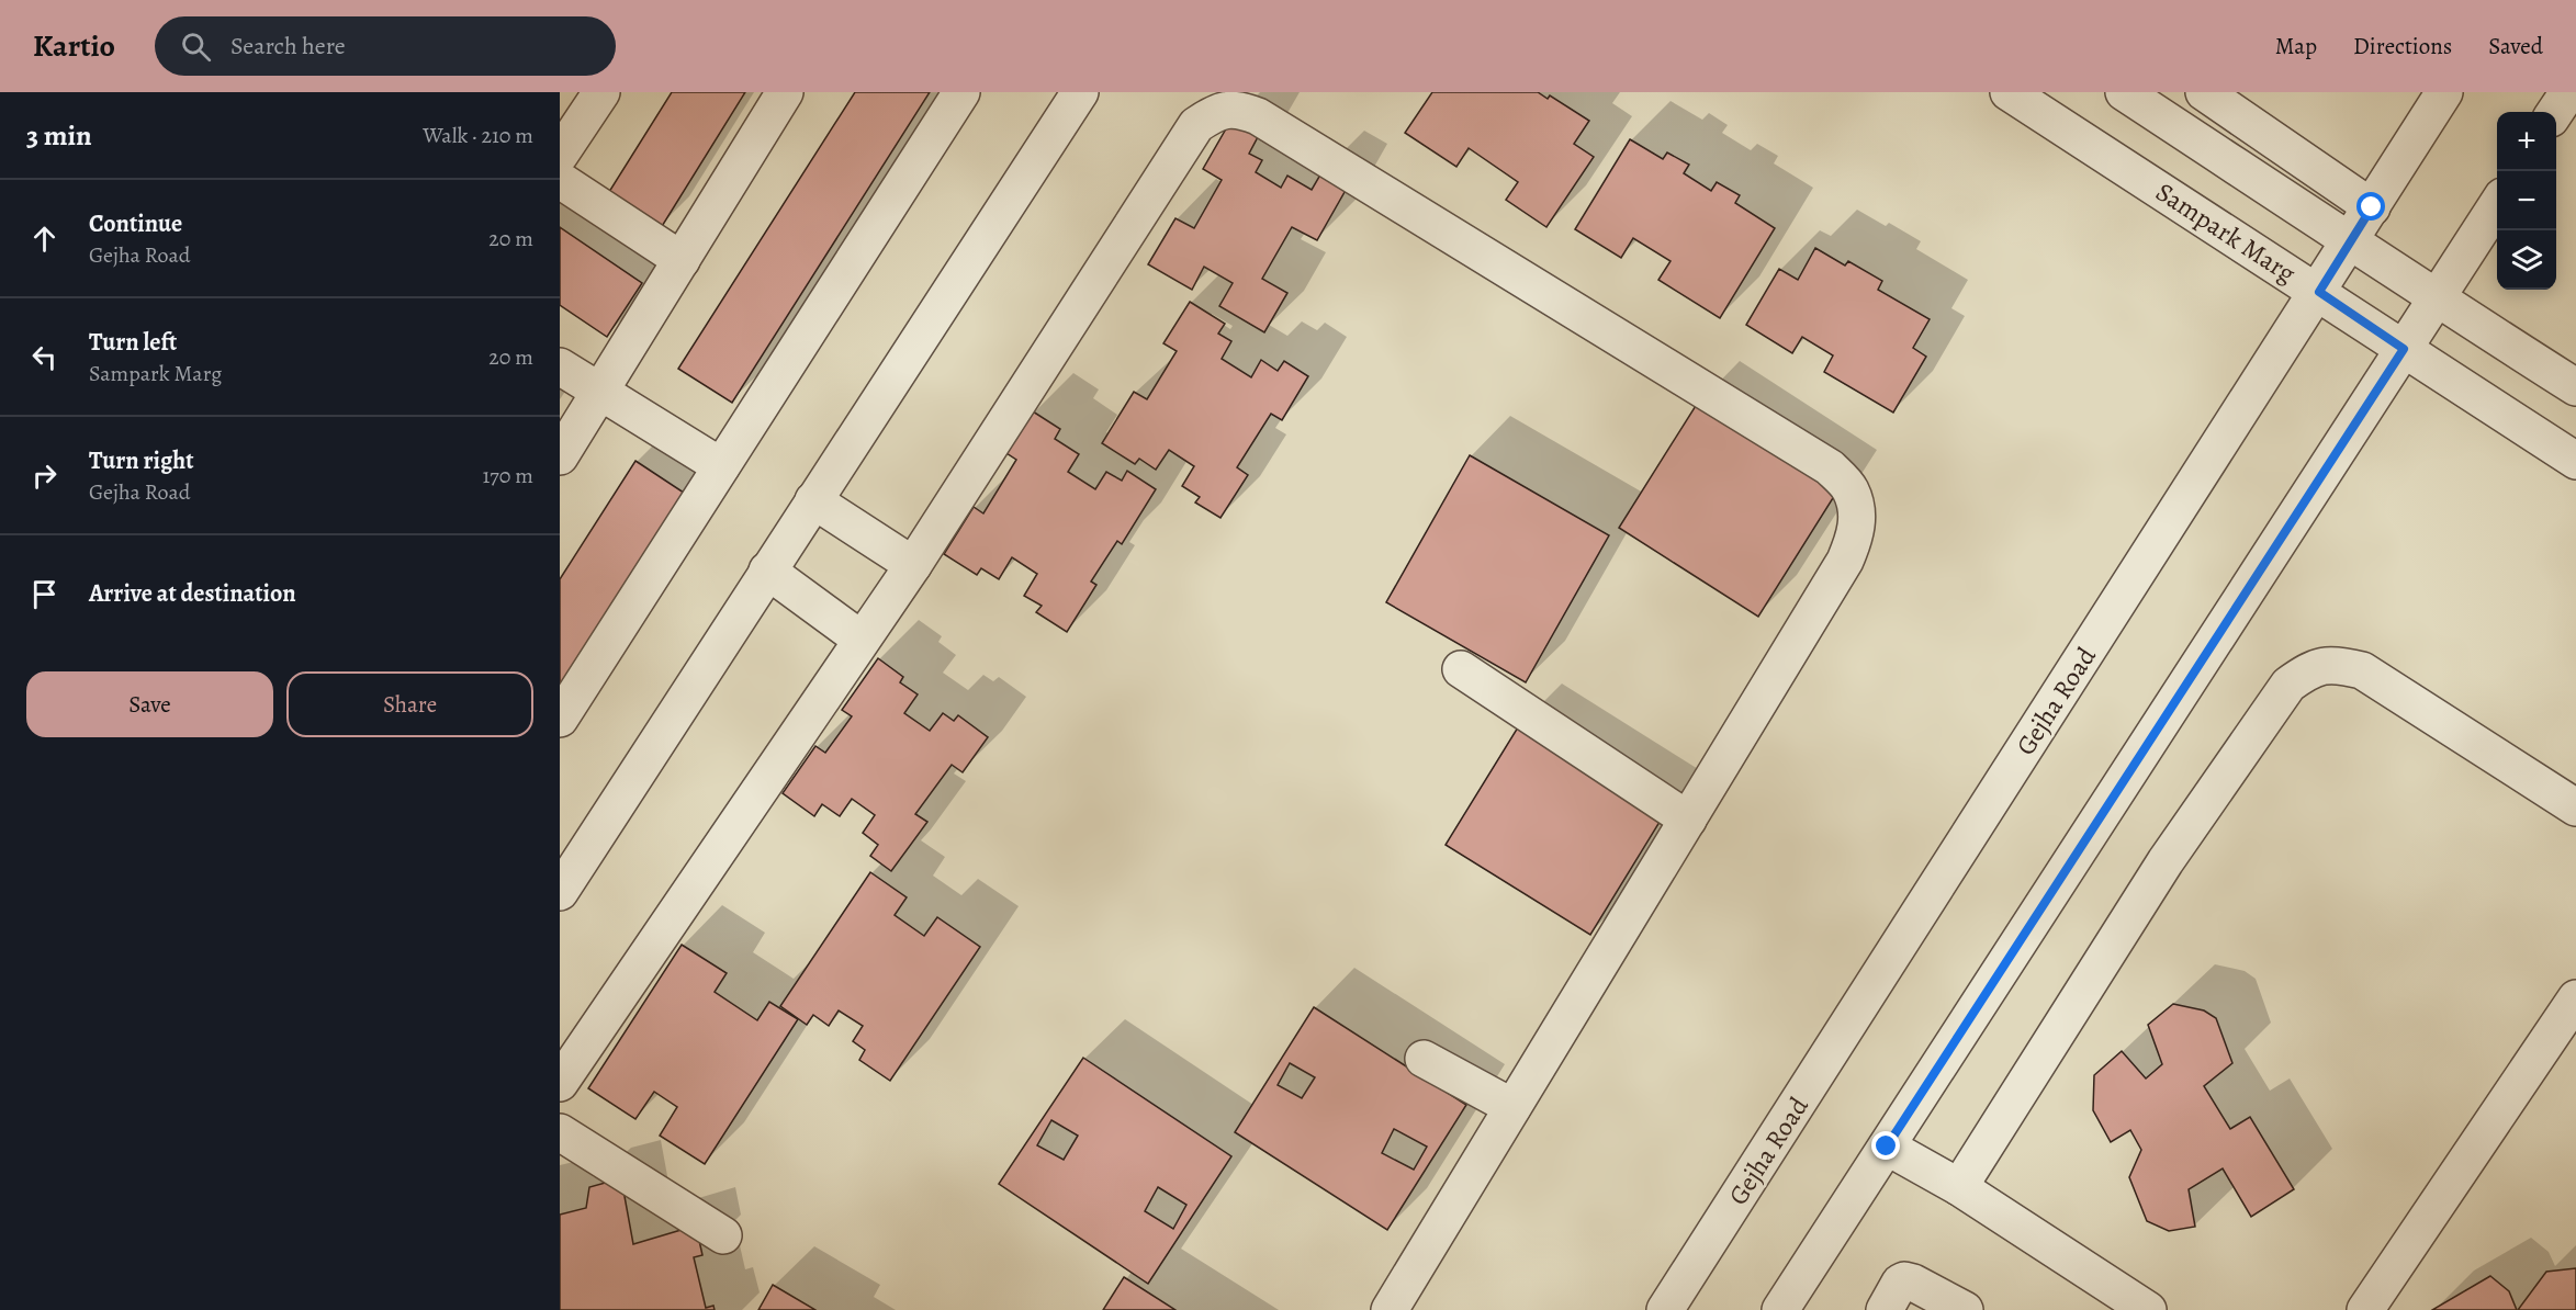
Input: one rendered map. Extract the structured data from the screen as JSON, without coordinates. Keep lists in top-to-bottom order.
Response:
{
  "streets": {
    "street": ["Sampark Marg", "Gejha Road"]
  },
  "crossings": [
    ["Sampark Marg", "Gejha Road"]
  ],
  "page": {
    "header": "Kartio",
    "search": "Search here",
    "nav": ["Map", "Directions", "Saved"],
    "heading": ["3 min", "Walk · 210 m"],
    "map_buttons": ["+", "−"],
    "list": [
      ["Continue", "Gejha Road", "20 m"],
      ["Turn left", "Sampark Marg", "20 m"],
      ["Turn right", "Gejha Road", "170 m"],
      "Arrive at destination"
    ],
    "buttons": ["Save", "Share"]
  }
}
